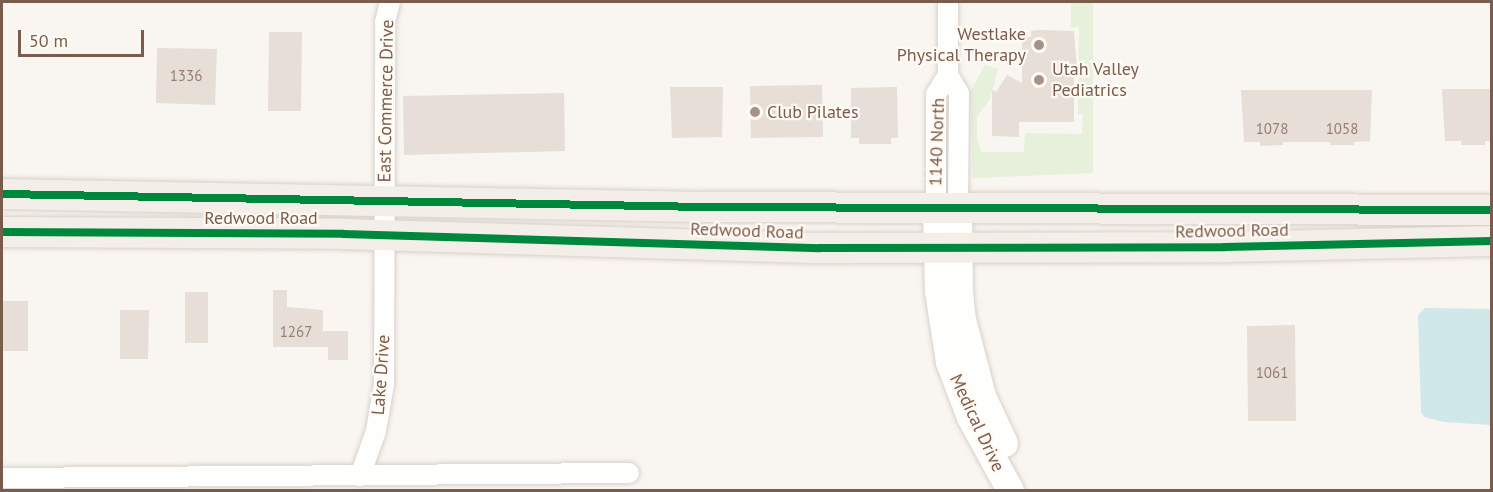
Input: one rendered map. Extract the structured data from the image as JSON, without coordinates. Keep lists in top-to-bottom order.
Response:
{
  "streets": {
    "main road": ["Redwood Road"],
    "street": [
      "East Commerce Drive",
      "1140 North",
      "Lake Drive",
      "Medical Drive"
    ]
  },
  "crossings": [
    ["East Commerce Drive", "Redwood Road"],
    ["East Commerce Drive", "Lake Drive"],
    ["1140 North", "Redwood Road"],
    ["1140 North", "Medical Drive"],
    ["Redwood Road", "Lake Drive"],
    ["Redwood Road", "Medical Drive"]
  ],
  "places": ["Westlake Physical Therapy", "Utah Valley Pediatrics", "Club Pilates"],
  "house_numbers": [
    "1336",
    "1078",
    "1058",
    "1267",
    "1061"
  ],
  "scale_bar": "50 m"
}
